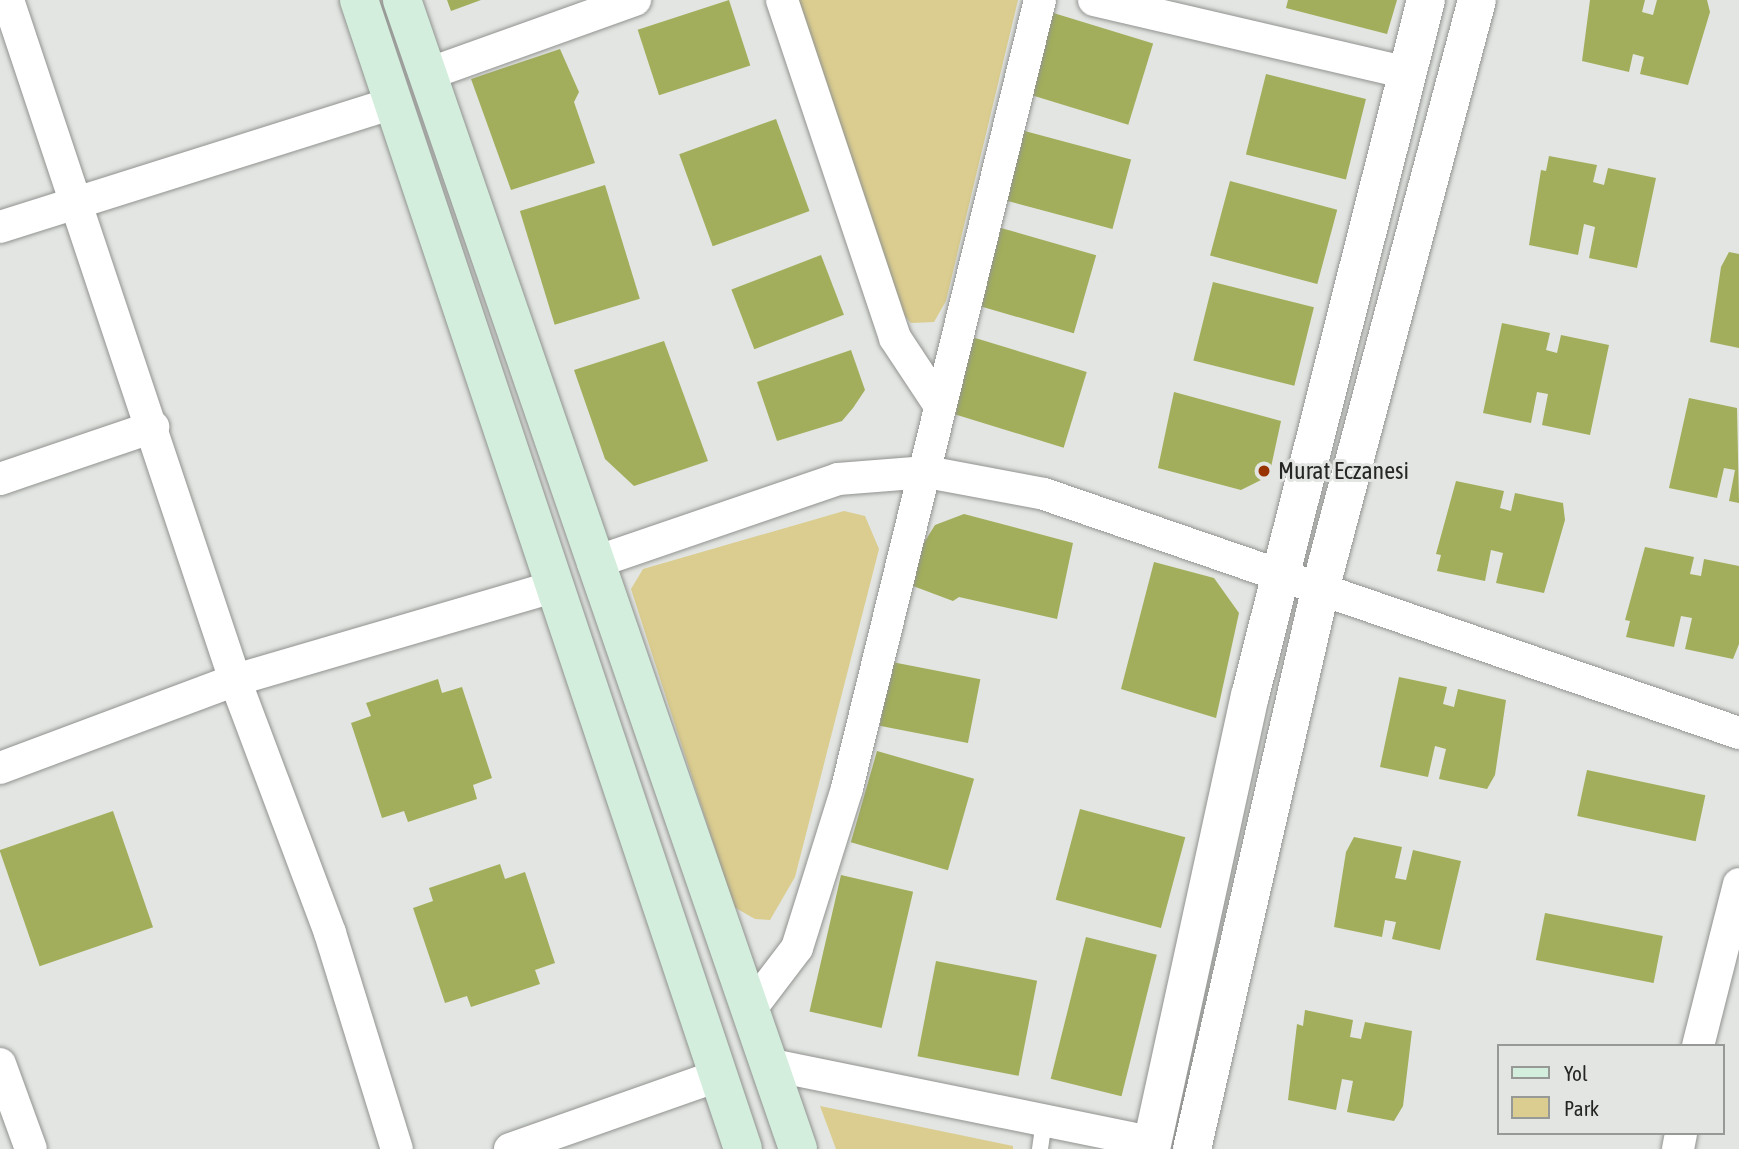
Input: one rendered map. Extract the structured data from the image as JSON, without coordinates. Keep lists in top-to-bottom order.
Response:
{
  "places": ["Murat Eczanesi"],
  "legend": ["Yol", "Park"]
}
